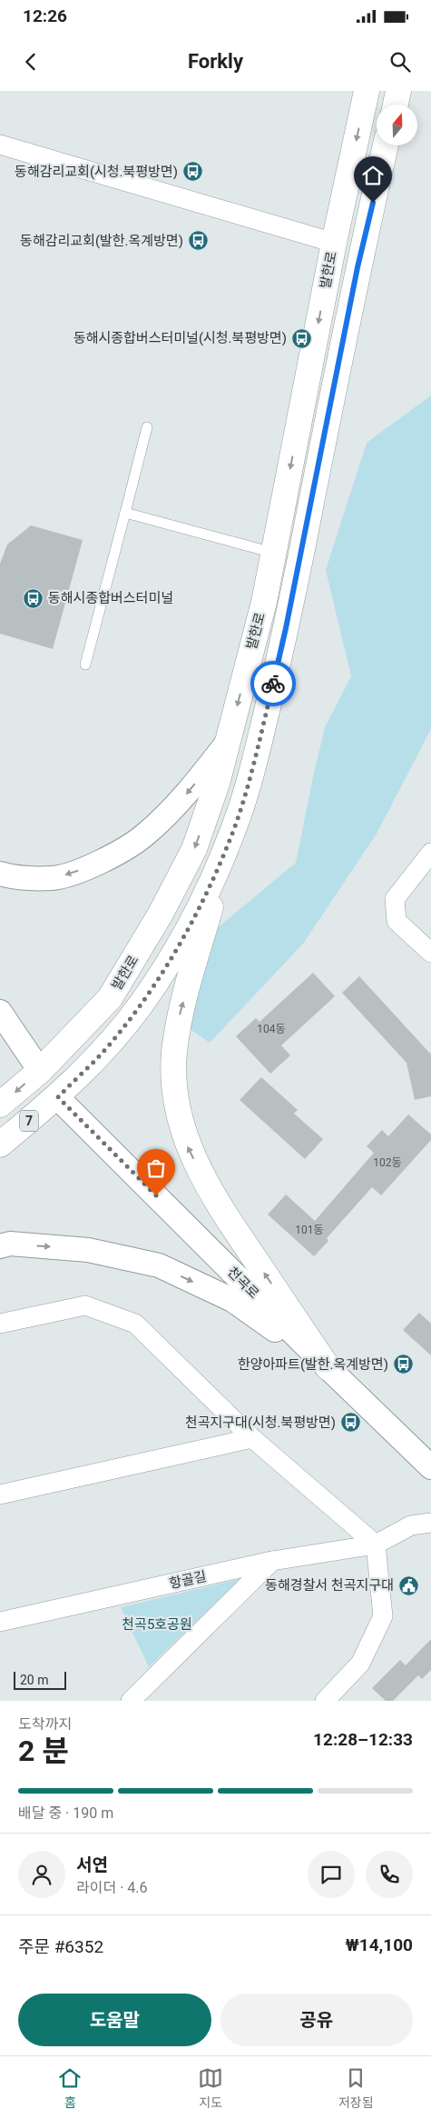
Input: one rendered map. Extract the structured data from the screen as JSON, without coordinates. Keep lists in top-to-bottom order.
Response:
{
  "streets": {
    "main road": ["발한로", "7"],
    "street": ["천곡로", "항골길"]
  },
  "crossings": [
    ["7", "천곡로"]
  ],
  "parks": ["천곡5호공원"],
  "places": {
    "bus stop": [
      "동해감리교회(시청.북평방면)",
      "동해감리교회(발한.옥계방면)",
      "동해시종합버스터미널(시청.북평방면)",
      "동해시종합버스터미널",
      "한양아파트(발한.옥계방면)",
      "천곡지구대(시청.북평방면)"
    ],
    "public building": ["동해경찰서 천곡지구대"]
  },
  "house_numbers": ["104동", "102동", "101동"],
  "scale_bar": "20 m",
  "north": "top",
  "page": {
    "status": "12:26",
    "header": "Forkly",
    "scale": "20 m",
    "heading": ["2 분", "도착까지", "12:28–12:33"],
    "panel": [
      "서연",
      "라이더 · 4.6",
      "주문 #6352",
      "₩14,100"
    ],
    "bar": "배달 중 · 190 m",
    "buttons": ["도움말", "공유"],
    "tabs": ["홈", "지도", "저장됨"]
  }
}
